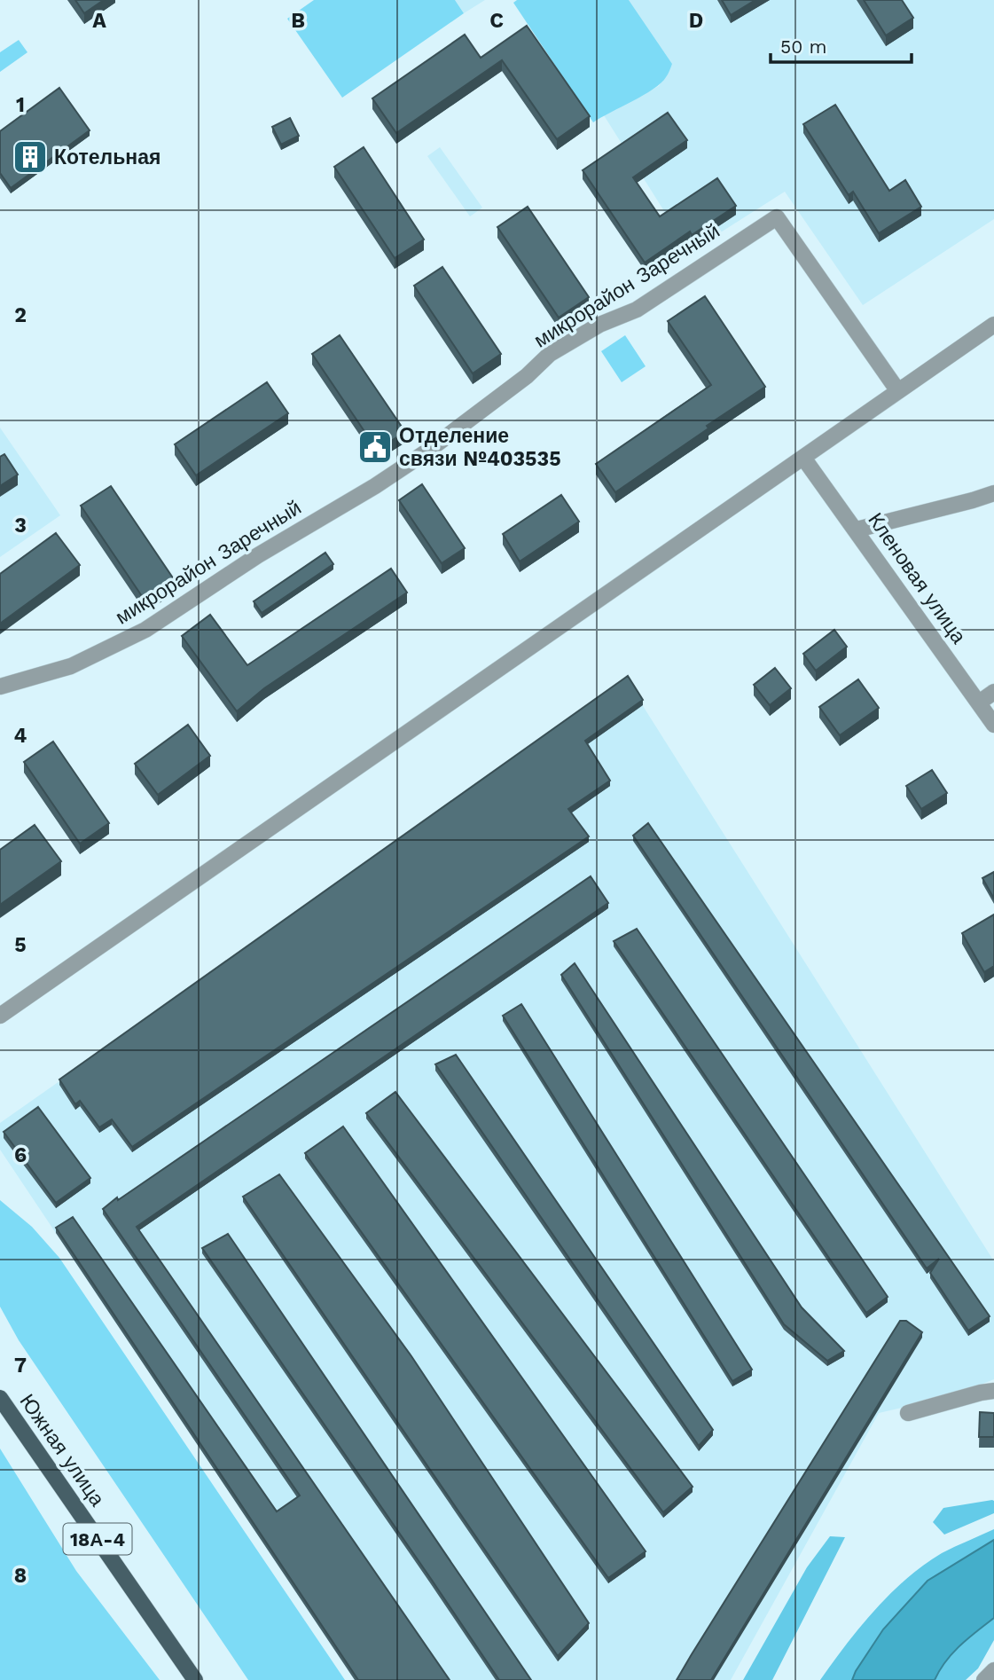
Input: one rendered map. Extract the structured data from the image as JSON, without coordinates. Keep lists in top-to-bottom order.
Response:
{
  "streets": {
    "main road": ["Южная улица", "18А-4"],
    "street": ["микрорайон Заречный", "Кленовая улица"]
  },
  "places": {
    "building": ["Котельная"],
    "public building": ["Отделение связи №403535"]
  },
  "scale_bar": "50 m",
  "grid": {
    "columns": [
      "A",
      "B",
      "C",
      "D"
    ],
    "rows": [
      "1",
      "2",
      "3",
      "4",
      "5",
      "6",
      "7",
      "8"
    ]
  }
}
